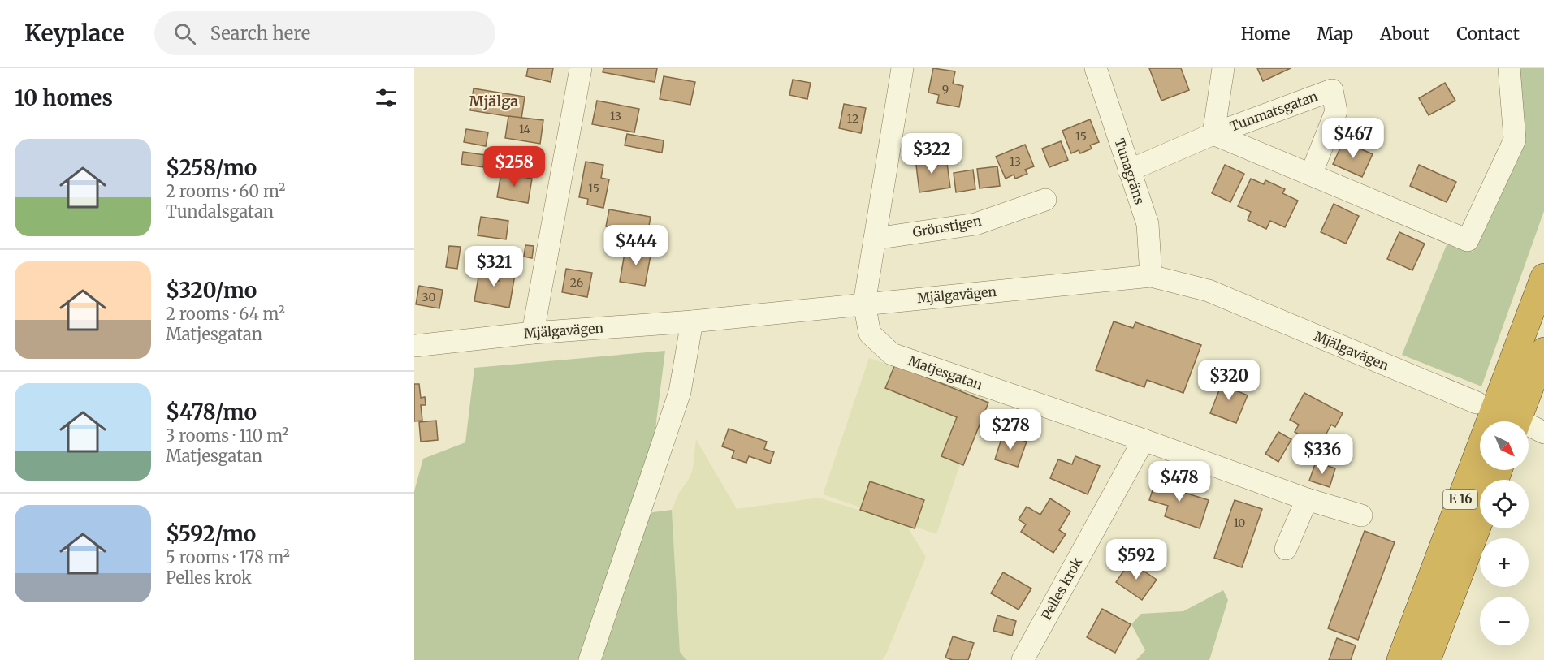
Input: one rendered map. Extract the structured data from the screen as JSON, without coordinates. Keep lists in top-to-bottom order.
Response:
{
  "streets": {
    "highway": ["E 16"],
    "street": [
      "Tunmatsgatan",
      "Tunagräns",
      "Grönstigen",
      "Mjälgavägen",
      "Matjesgatan",
      "Pelles krok"
    ]
  },
  "crossings": [
    ["Tunmatsgatan", "Tunagräns"],
    ["Tunagräns", "Mjälgavägen"],
    ["Mjälgavägen", "Matjesgatan"],
    ["Matjesgatan", "Pelles krok"]
  ],
  "districts": ["Mjälga"],
  "house_numbers": [
    "9",
    "13",
    "12",
    "14",
    "15",
    "13",
    "15",
    "26",
    "30",
    "10"
  ],
  "north": "bottom right",
  "page": {
    "header": "Keyplace",
    "search": "Search here",
    "nav": [
      "Home",
      "Map",
      "About",
      "Contact"
    ],
    "heading": "10 homes",
    "price": [
      "$467",
      "$322",
      "$258",
      "$444",
      "$321",
      "$320",
      "$278",
      "$336",
      "$478",
      "$592"
    ],
    "list": [
      {
        "name": "$258/mo",
        "note": "2 rooms · 60 m² · Tundalsgatan"
      },
      {
        "name": "$320/mo",
        "note": "2 rooms · 64 m² · Matjesgatan"
      },
      {
        "name": "$478/mo",
        "note": "3 rooms · 110 m² · Matjesgatan"
      },
      {
        "name": "$592/mo",
        "note": "5 rooms · 178 m² · Pelles krok"
      }
    ],
    "map_buttons": ["+", "−"]
  }
}
